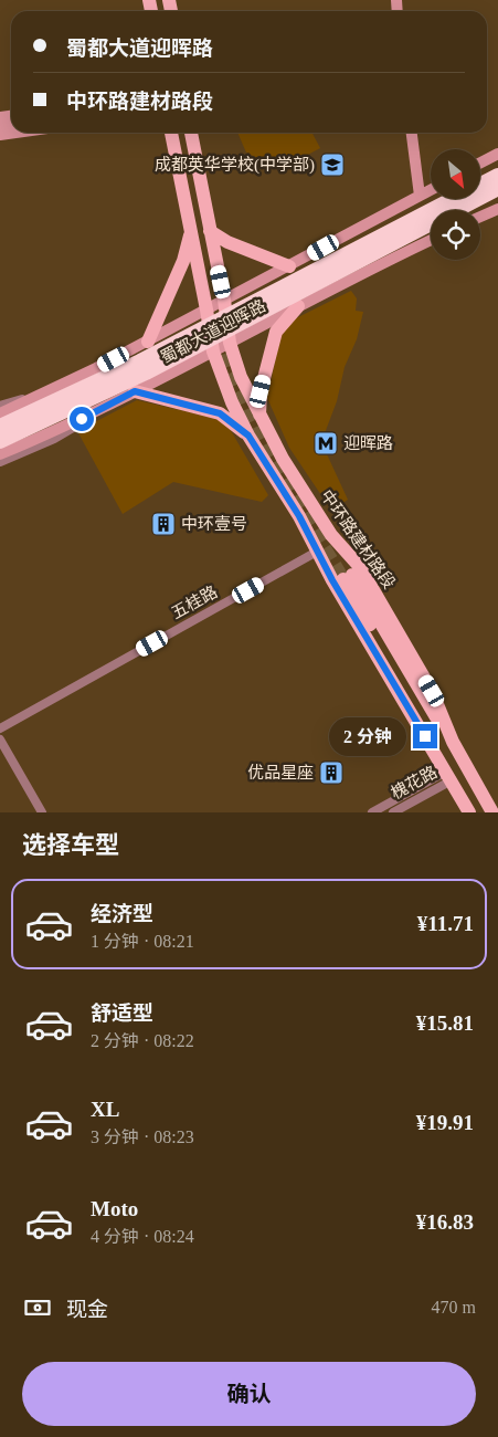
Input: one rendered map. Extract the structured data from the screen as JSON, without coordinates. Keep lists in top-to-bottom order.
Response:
{
  "streets": {
    "main road": ["蜀都大道迎晖路", "中环路建材路段"],
    "street": ["五桂路", "槐花路"]
  },
  "crossings": [
    ["蜀都大道迎晖路", "中环路建材路段"],
    ["中环路建材路段", "五桂路"],
    ["中环路建材路段", "槐花路"]
  ],
  "places": {
    "school or university": ["成都英华学校(中学部)"],
    "metro station": ["迎晖路"],
    "building": ["中环壹号", "优品星座"]
  },
  "north": "bottom right",
  "page": {
    "banner": ["蜀都大道迎晖路", "中环路建材路段"],
    "bubble": "2 分钟",
    "heading": "选择车型",
    "list": [
      {
        "name": "经济型",
        "note": "1 分钟 · 08:21",
        "value": "¥11.71"
      },
      {
        "name": "舒适型",
        "note": "2 分钟 · 08:22",
        "value": "¥15.81"
      },
      {
        "name": "XL",
        "note": "3 分钟 · 08:23",
        "value": "¥19.91"
      },
      {
        "name": "Moto",
        "note": "4 分钟 · 08:24",
        "value": "¥16.83"
      }
    ],
    "pay": ["现金", "470 m"],
    "buttons": "确认"
  }
}
